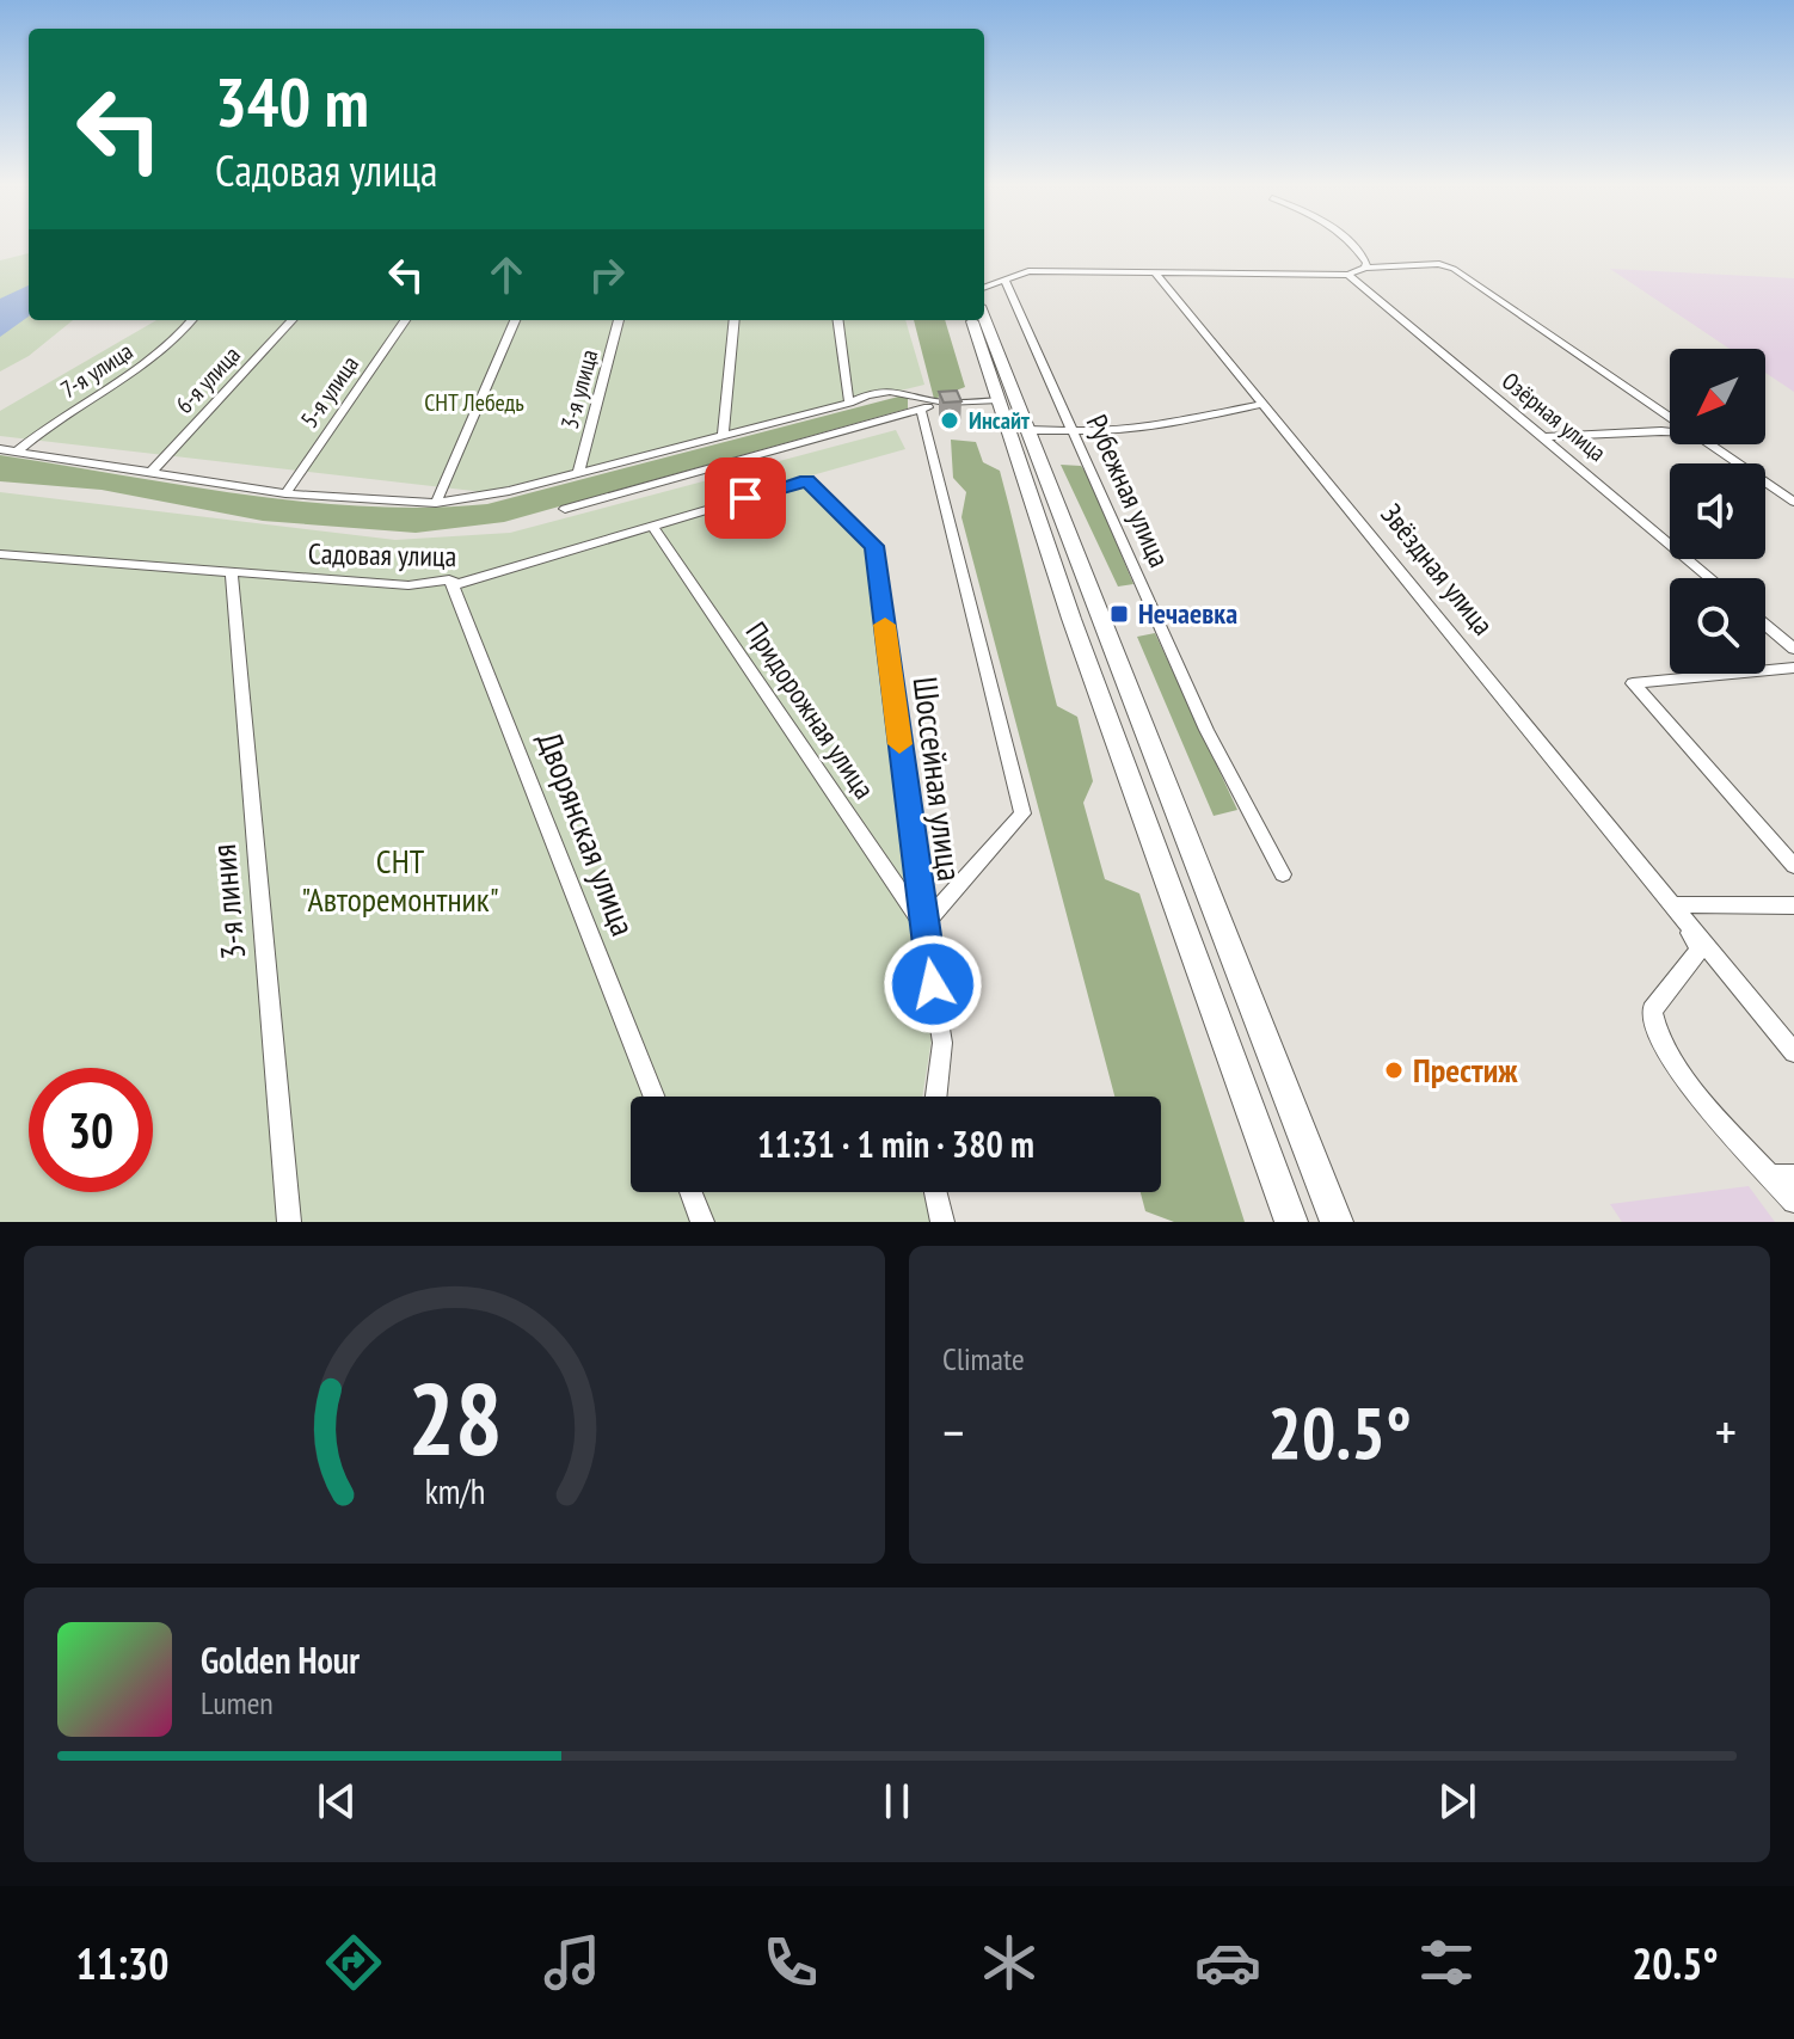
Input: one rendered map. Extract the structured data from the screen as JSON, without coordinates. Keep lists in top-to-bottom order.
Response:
{
  "streets": {
    "street": [
      "7-я улица",
      "6-я улица",
      "3-я улица",
      "5-я улица",
      "Озёрная улица",
      "Рубежная улица",
      "Садовая улица",
      "Звёздная улица",
      "Придорожная улица",
      "Шоссейная улица",
      "Дворянская улица",
      "3-я линия"
    ]
  },
  "crossings": [
    ["Садовая улица", "Придорожная улица"],
    ["Садовая улица", "Шоссейная улица"],
    ["Садовая улица", "Дворянская улица"],
    ["Садовая улица", "3-я линия"],
    ["Придорожная улица", "Шоссейная улица"]
  ],
  "parks": ["СНТ Лебедь", "СНТ \"Авторемонтник\""],
  "places": {
    "other": ["Инсайт", "Престиж"],
    "transit": ["Нечаевка"]
  },
  "north": "bottom left",
  "page": {
    "turn": ["340 m", "Садовая улица"],
    "limit": "30",
    "trip": "11:31 · 1 min · 380 m",
    "tile": "Climate",
    "heat": ["−", "20.5°", "+"],
    "song": ["Golden Hour", "Lumen"],
    "tabs": ["11:30", "20.5°"],
    "gauge": ["28", "km/h"]
  }
}
